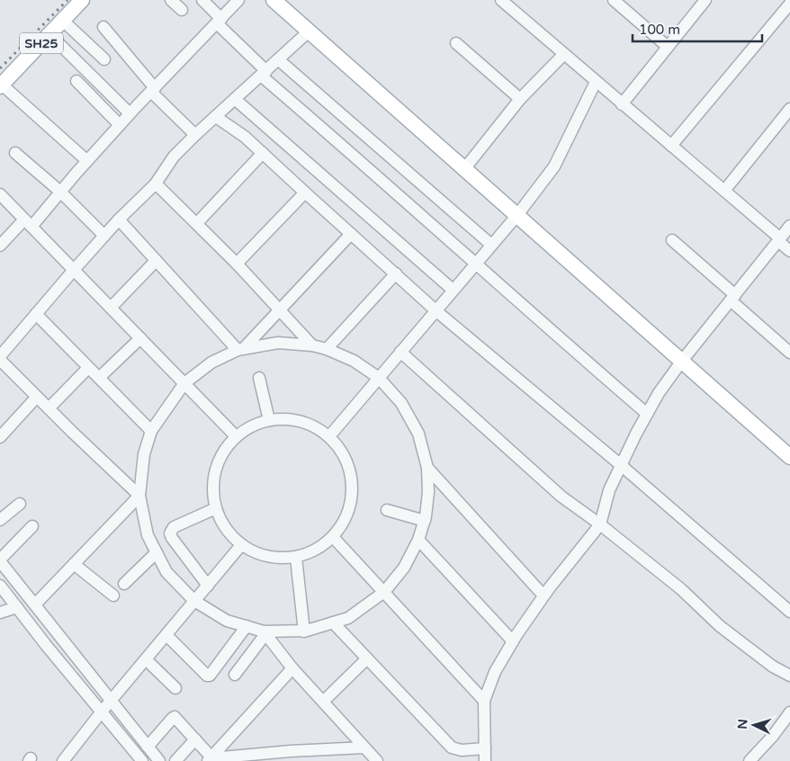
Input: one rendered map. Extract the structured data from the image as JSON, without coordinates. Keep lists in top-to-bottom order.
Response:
{
  "streets": {
    "main road": ["SH25"]
  },
  "scale_bar": "100 m",
  "north": "left"
}
